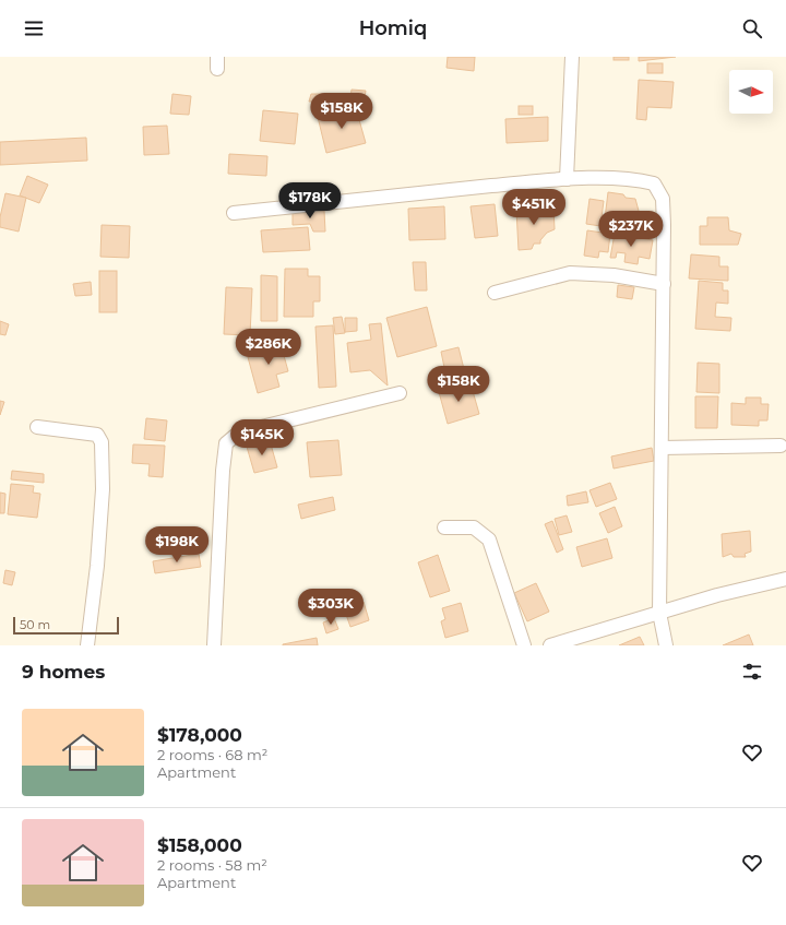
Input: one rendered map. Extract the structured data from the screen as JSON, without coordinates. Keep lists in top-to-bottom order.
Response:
{
  "scale_bar": "50 m",
  "north": "right",
  "page": {
    "header": "Homiq",
    "price": [
      "$158K",
      "$178K",
      "$451K",
      "$237K",
      "$286K",
      "$158K",
      "$145K",
      "$198K",
      "$303K"
    ],
    "scale": "50 m",
    "heading": "9 homes",
    "list": [
      {
        "name": "$178,000",
        "note": "2 rooms · 68 m² · Apartment"
      },
      {
        "name": "$158,000",
        "note": "2 rooms · 58 m² · Apartment"
      }
    ]
  }
}
